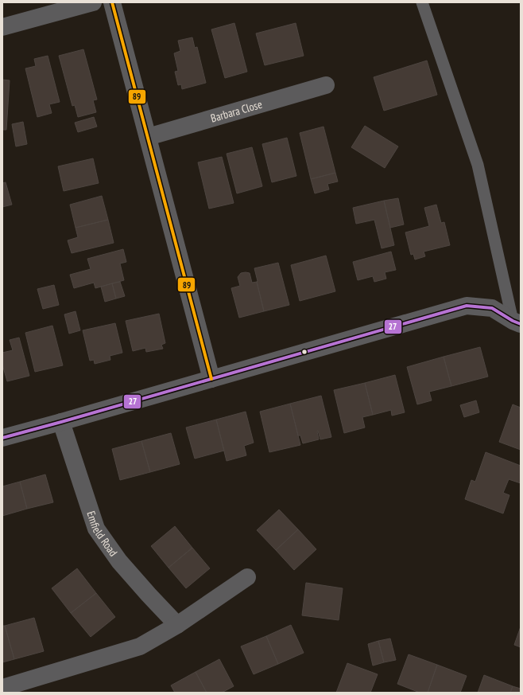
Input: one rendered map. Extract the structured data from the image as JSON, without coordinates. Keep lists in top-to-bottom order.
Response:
{
  "streets": {
    "street": ["Barbara Close", "Emfield Road"]
  },
  "lines": ["transit line 89", "transit line 27"]
}
